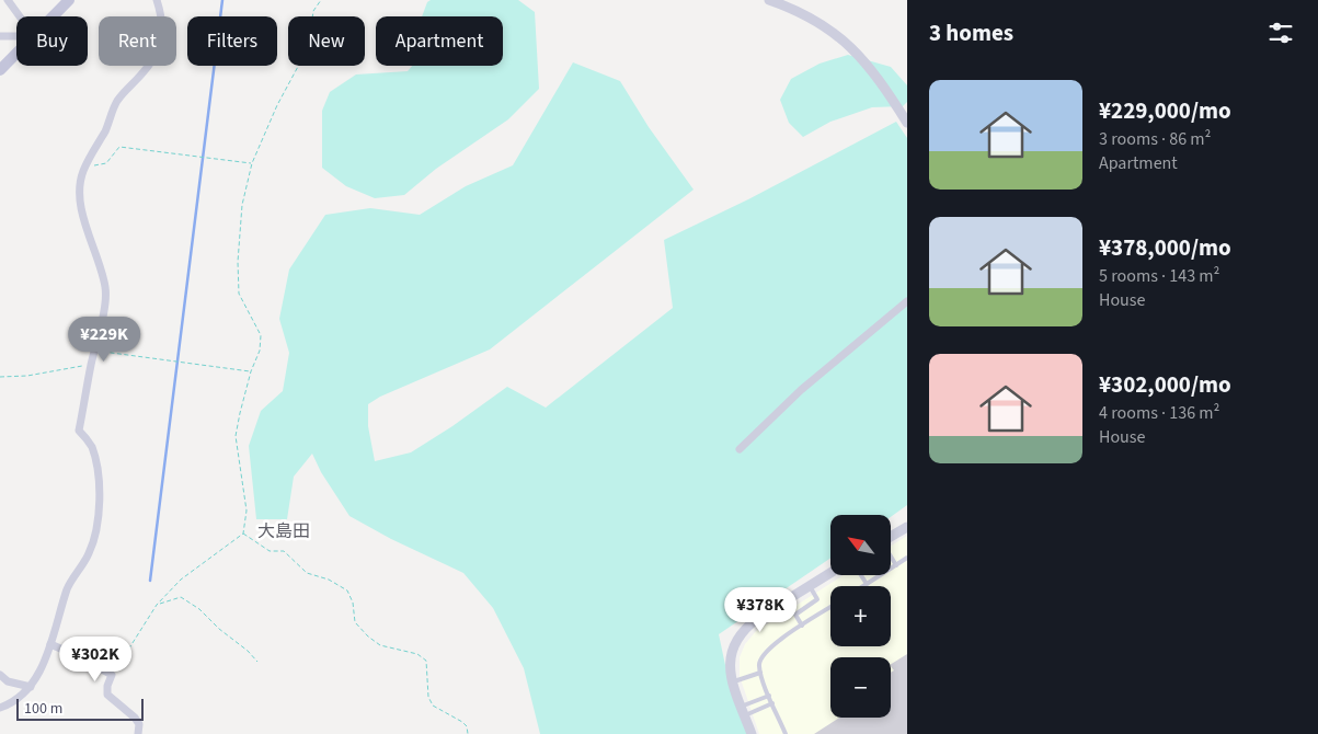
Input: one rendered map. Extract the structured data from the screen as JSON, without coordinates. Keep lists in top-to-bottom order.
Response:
{
  "districts": ["大島田"],
  "scale_bar": "100 m",
  "north": "top left",
  "page": {
    "heading": "3 homes",
    "chip": [
      "Buy",
      "Rent",
      "Filters",
      "New",
      "Apartment"
    ],
    "list": [
      {
        "name": "¥229,000/mo",
        "note": "3 rooms · 86 m² · Apartment"
      },
      {
        "name": "¥378,000/mo",
        "note": "5 rooms · 143 m² · House"
      },
      {
        "name": "¥302,000/mo",
        "note": "4 rooms · 136 m² · House"
      }
    ],
    "price": ["¥229K", "¥378K", "¥302K"],
    "map_buttons": ["+", "−"],
    "scale": "100 m"
  }
}
